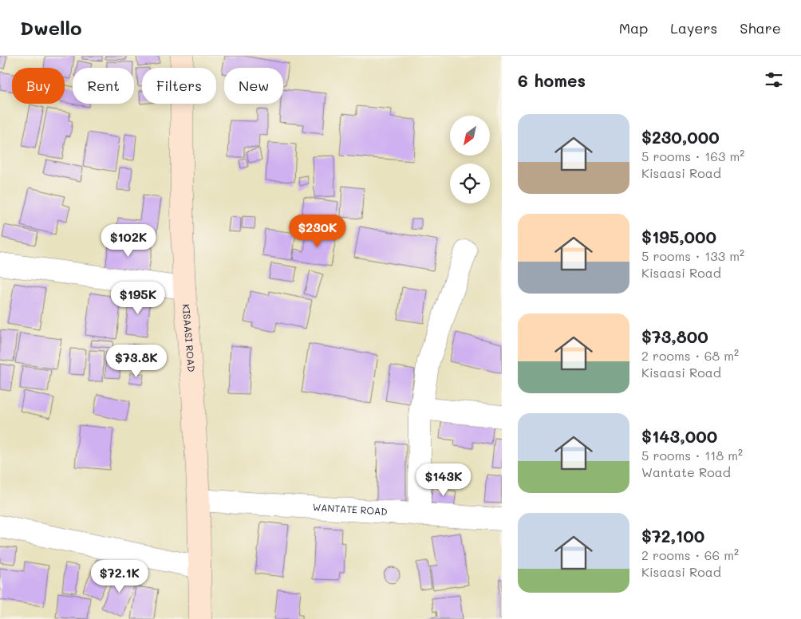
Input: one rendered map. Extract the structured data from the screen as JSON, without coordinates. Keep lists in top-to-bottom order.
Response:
{
  "streets": {
    "main road": ["KISAASI ROAD"],
    "street": ["WANTATE ROAD"]
  },
  "crossings": [
    ["KISAASI ROAD", "WANTATE ROAD"]
  ],
  "north": "bottom left",
  "page": {
    "header": "Dwello",
    "nav": ["Map", "Layers", "Share"],
    "heading": "6 homes",
    "chip": [
      "Buy",
      "Rent",
      "Filters",
      "New"
    ],
    "list": [
      {
        "name": "$230,000",
        "note": "5 rooms · 163 m² · Kisaasi Road"
      },
      {
        "name": "$195,000",
        "note": "5 rooms · 133 m² · Kisaasi Road"
      },
      {
        "name": "$73,800",
        "note": "2 rooms · 68 m² · Kisaasi Road"
      },
      {
        "name": "$143,000",
        "note": "5 rooms · 118 m² · Wantate Road"
      },
      {
        "name": "$72,100",
        "note": "2 rooms · 66 m² · Kisaasi Road"
      }
    ],
    "price": [
      "$230K",
      "$102K",
      "$195K",
      "$73.8K",
      "$143K",
      "$72.1K"
    ]
  }
}
